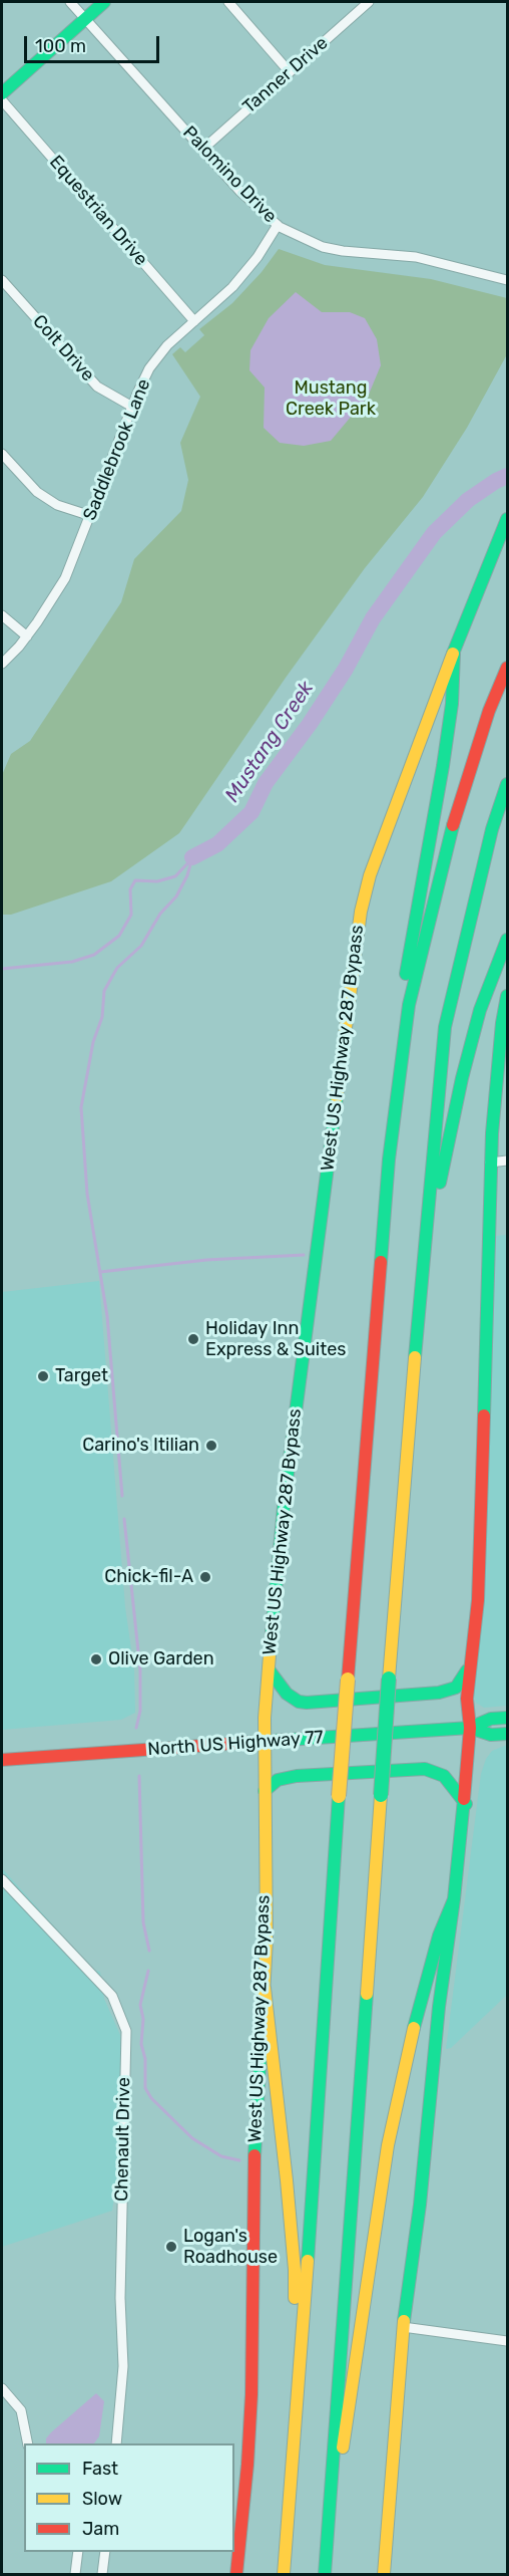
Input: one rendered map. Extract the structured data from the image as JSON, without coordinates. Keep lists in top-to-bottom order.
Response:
{
  "streets": {
    "main road": ["West US Highway 287 Bypass", "North US Highway 77"],
    "street": [
      "Tanner Drive",
      "Palomino Drive",
      "Equestrian Drive",
      "Colt Drive",
      "Saddlebrook Lane",
      "Chenault Drive"
    ]
  },
  "crossings": [
    ["Tanner Drive", "Palomino Drive"],
    ["Palomino Drive", "Saddlebrook Lane"],
    ["Equestrian Drive", "Saddlebrook Lane"],
    ["Colt Drive", "Saddlebrook Lane"],
    ["West US Highway 287 Bypass", "North US Highway 77"]
  ],
  "water": ["Mustang Creek"],
  "parks": ["Mustang Creek Park"],
  "places": [
    "Holiday Inn Express & Suites",
    "Target",
    "Carino's Itilian",
    "Chick-fil-A",
    "Olive Garden",
    "Logan's Roadhouse"
  ],
  "legend": ["Fast", "Slow", "Jam"],
  "scale_bar": "100 m"
}
